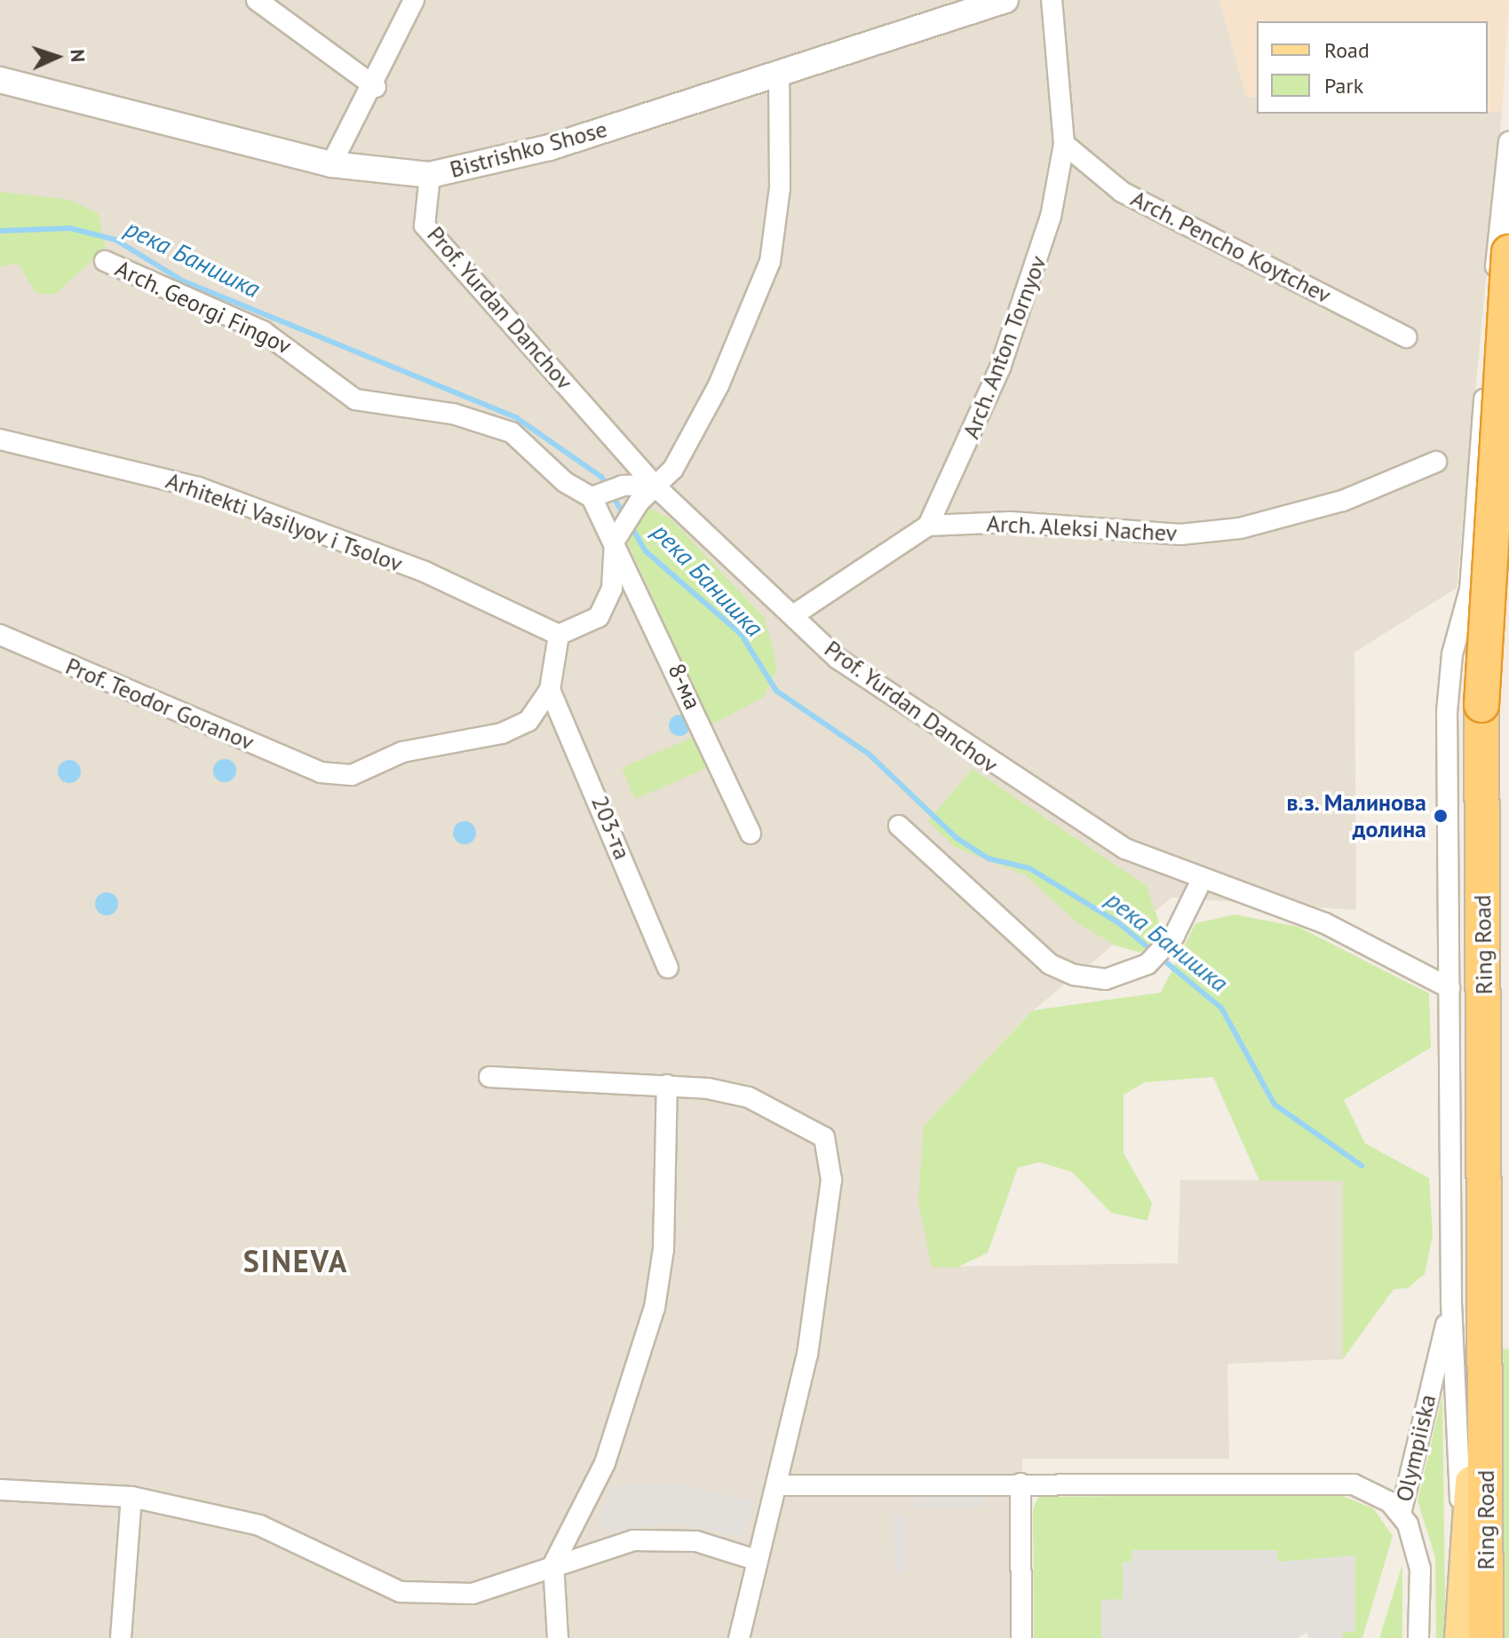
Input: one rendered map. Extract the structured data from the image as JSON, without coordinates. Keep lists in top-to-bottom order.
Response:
{
  "streets": {
    "highway": ["Ring Road"],
    "street": [
      "Bistrishko Shose",
      "Arch. Pencho Koytchev",
      "Arch. Georgi Fingov",
      "Prof. Yurdan Danchov",
      "Arch. Anton Tornyov",
      "Arhitekti Vasilyov i Tsolov",
      "Arch. Aleksi Nachev",
      "8-ма",
      "Prof. Teodor Goranov",
      "203-та",
      "Olympiiska"
    ]
  },
  "crossings": [
    ["Bistrishko Shose", "Prof. Yurdan Danchov"],
    ["Arch. Pencho Koytchev", "Arch. Anton Tornyov"],
    ["Arch. Anton Tornyov", "Arch. Aleksi Nachev"],
    ["Prof. Teodor Goranov", "203-та"]
  ],
  "districts": ["SINEVA"],
  "water": ["река Банишка"],
  "places": ["в.з. Малинова долина"],
  "legend": ["Road", "Park"],
  "north": "right"
}
